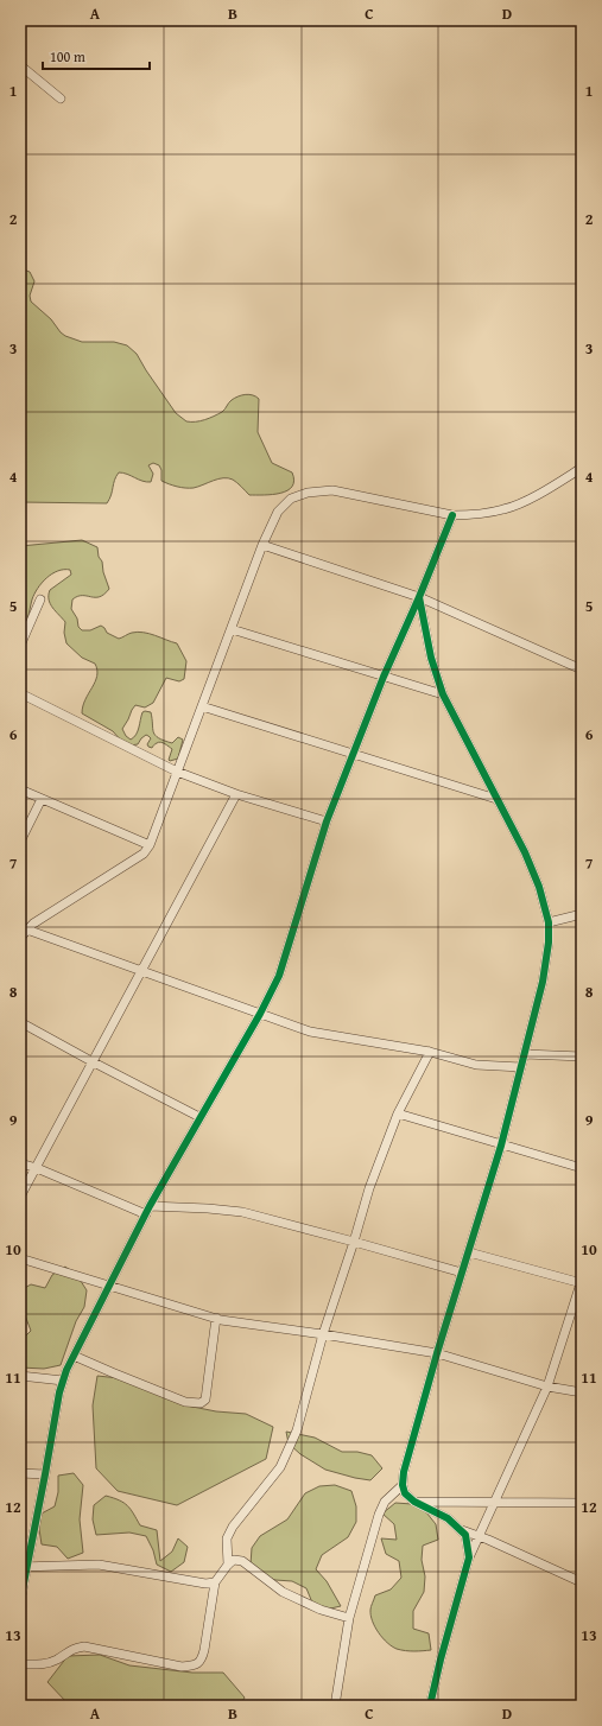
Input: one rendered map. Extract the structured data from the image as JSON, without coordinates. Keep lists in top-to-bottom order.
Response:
{
  "scale_bar": "100 m",
  "grid": {
    "columns": [
      "A",
      "B",
      "C",
      "D"
    ],
    "rows": [
      "1",
      "2",
      "3",
      "4",
      "5",
      "6",
      "7",
      "8",
      "9",
      "10",
      "11",
      "12",
      "13"
    ]
  }
}
